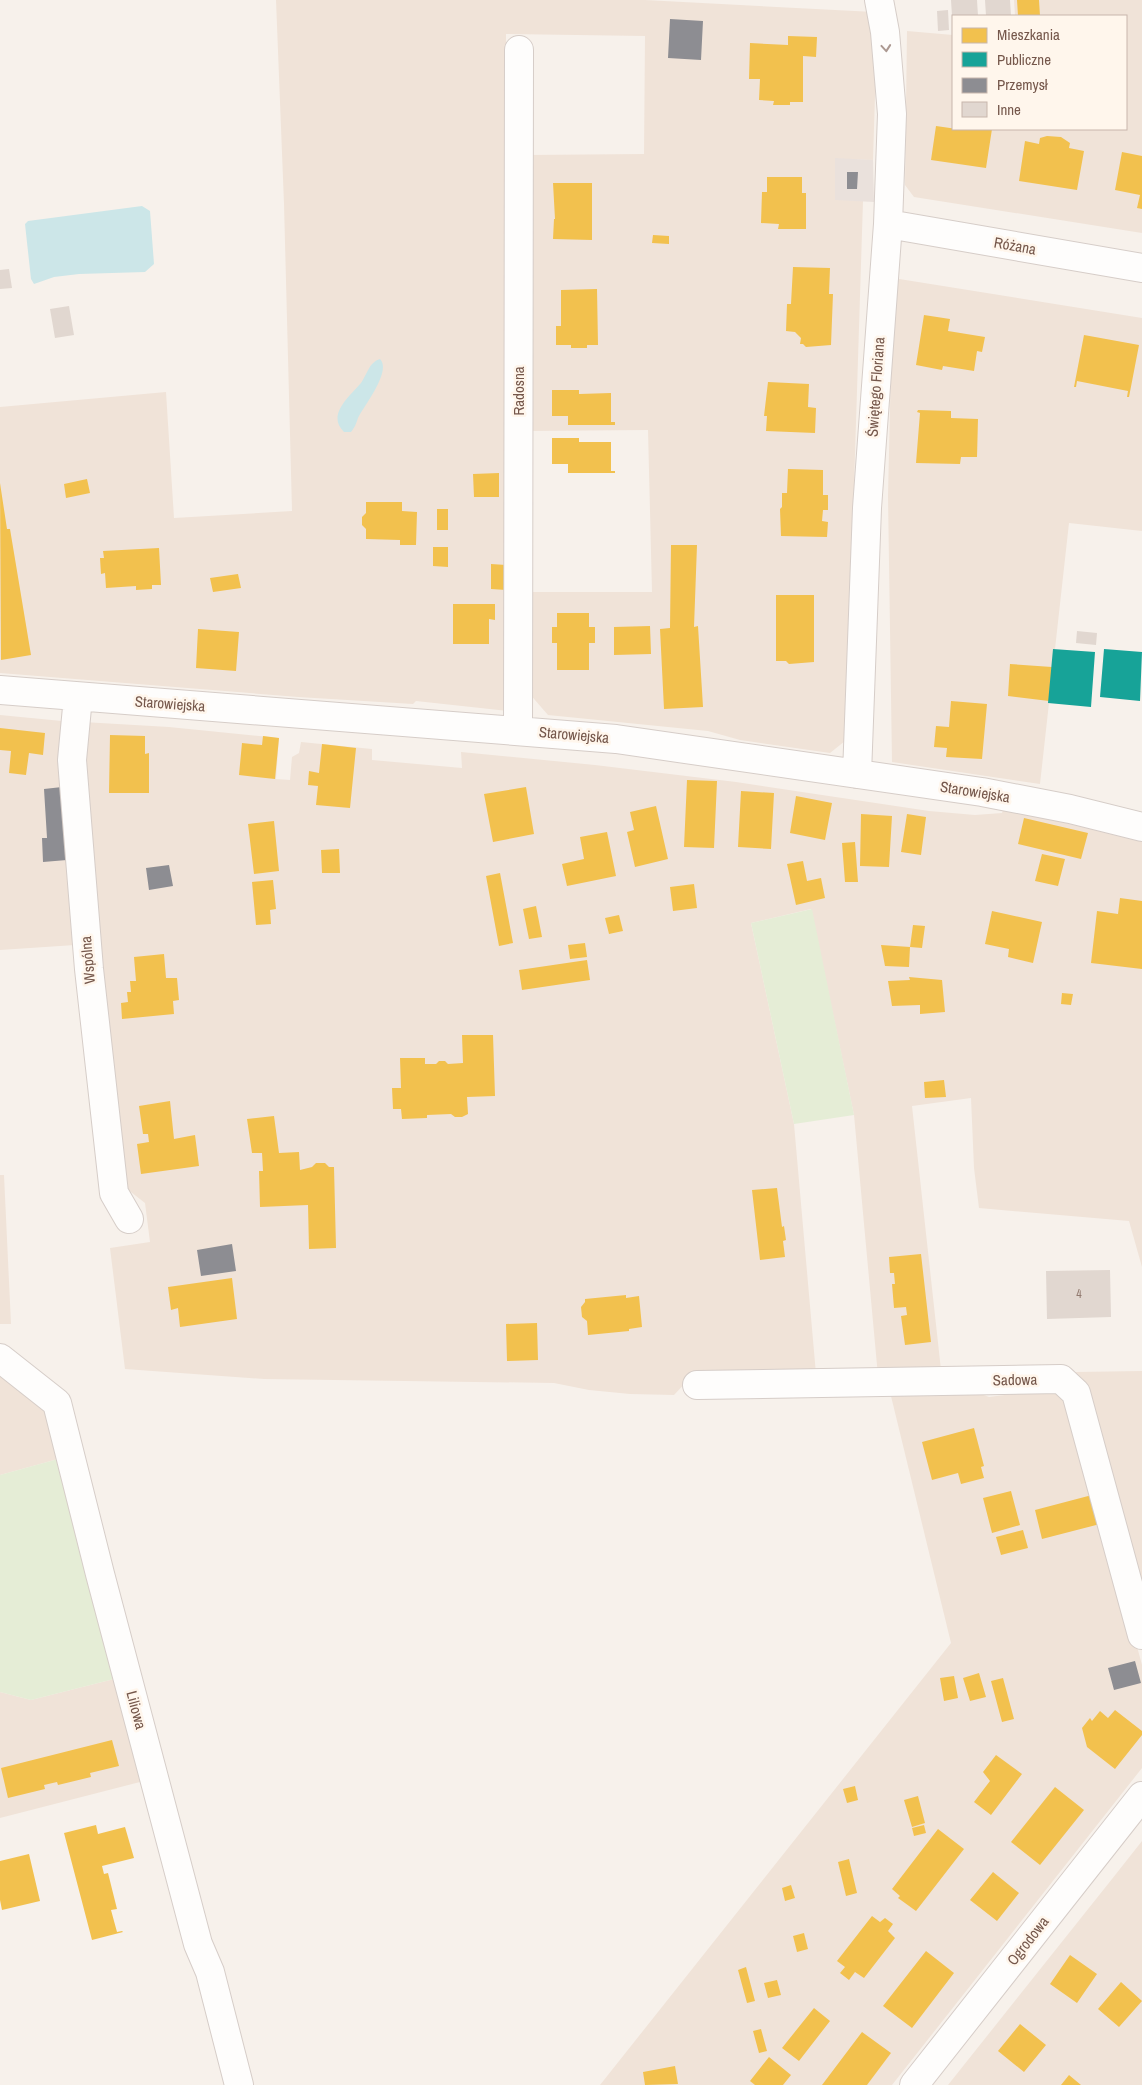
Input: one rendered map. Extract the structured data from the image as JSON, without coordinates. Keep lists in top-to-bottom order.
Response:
{
  "streets": {
    "street": [
      "Różana",
      "Świętego Floriana",
      "Radosna",
      "Starowiejska",
      "Wspólna",
      "Sadowa",
      "Liliowa",
      "Ogrodowa"
    ]
  },
  "crossings": [
    ["Różana", "Świętego Floriana"],
    ["Świętego Floriana", "Starowiejska"],
    ["Radosna", "Starowiejska"],
    ["Starowiejska", "Wspólna"]
  ],
  "house_numbers": ["4"],
  "legend": [
    "Mieszkania",
    "Publiczne",
    "Przemysł",
    "Inne"
  ]
}
